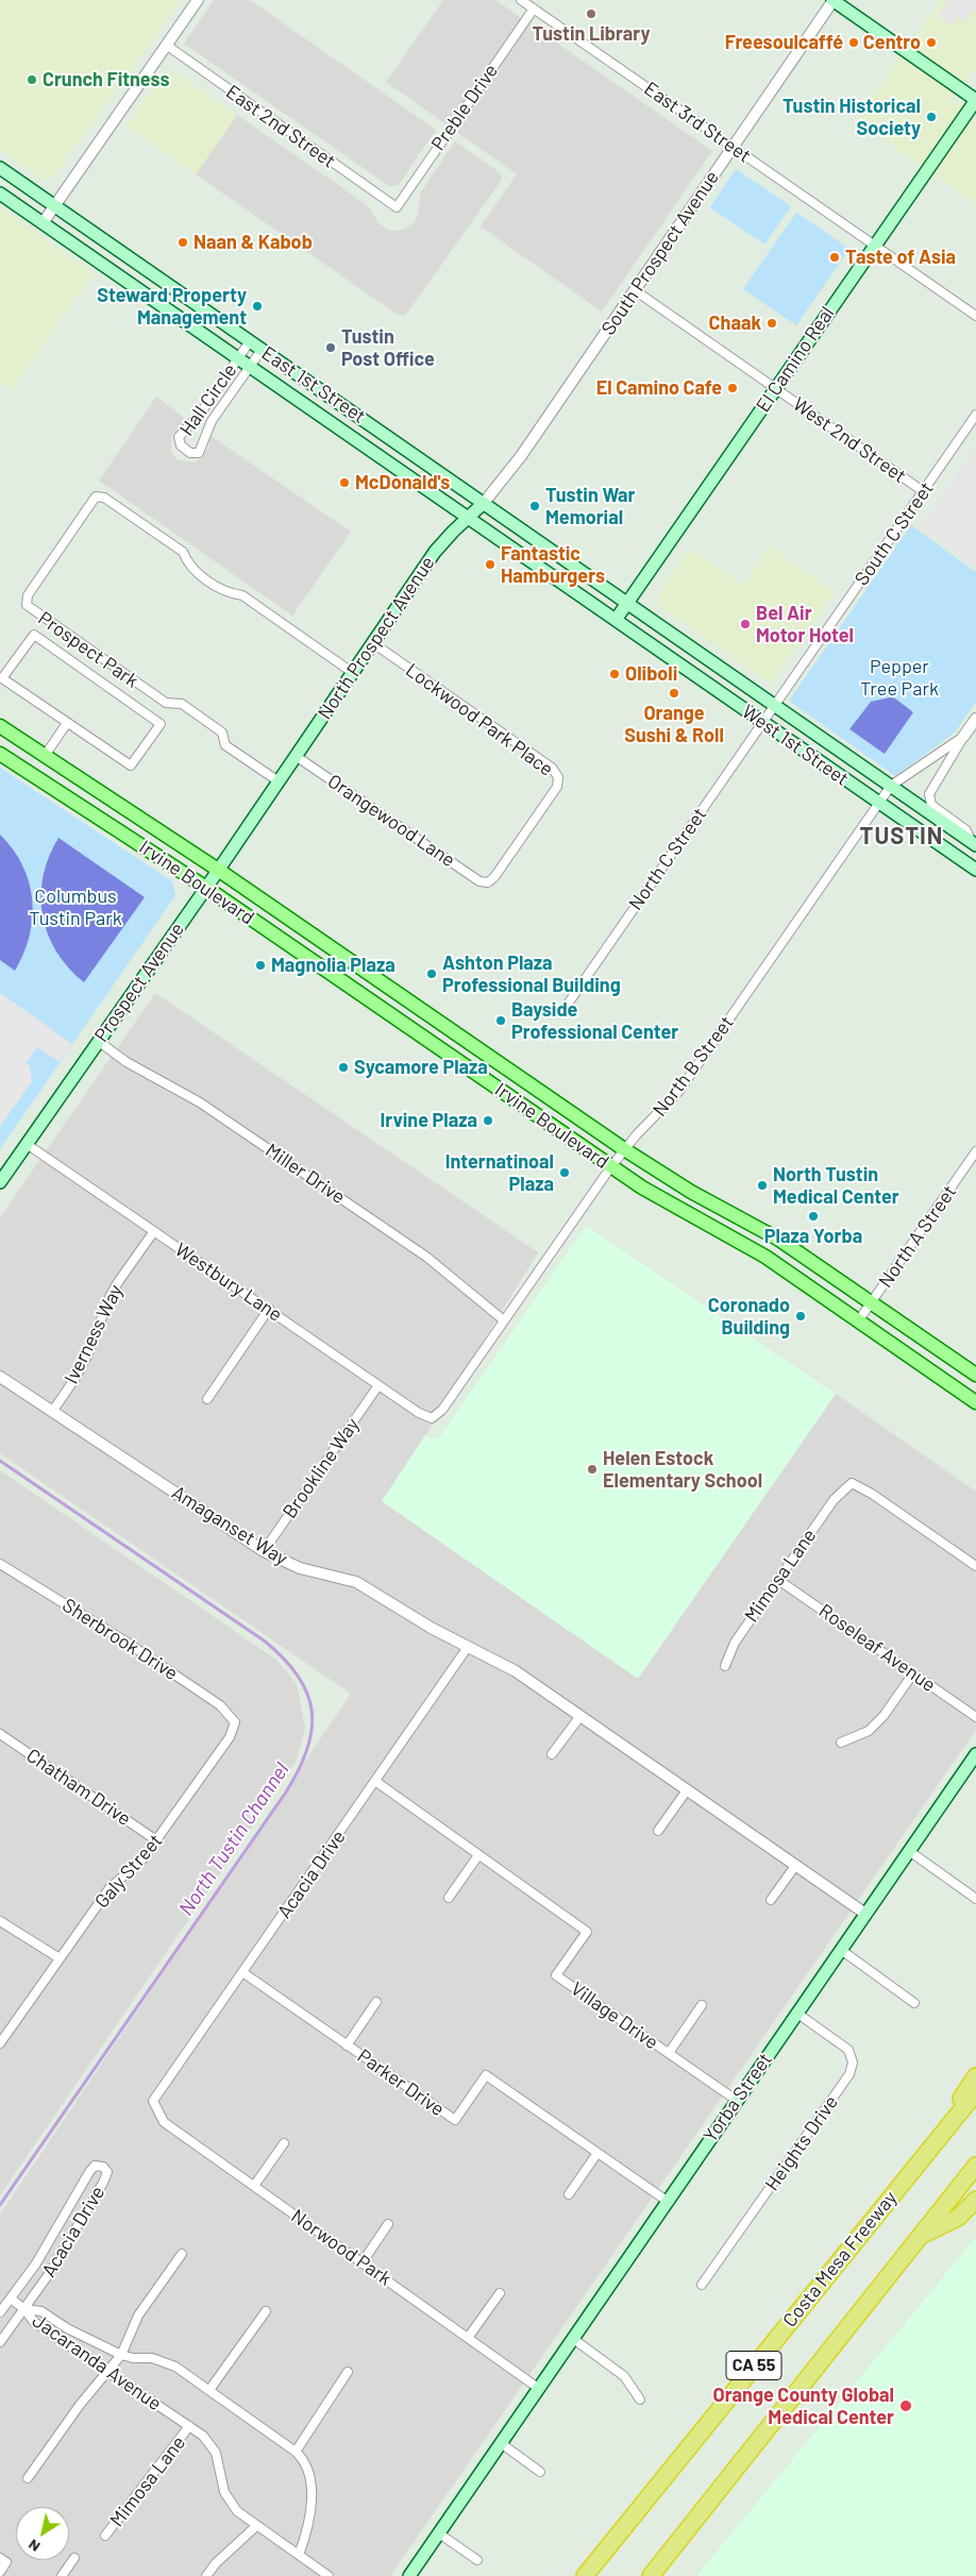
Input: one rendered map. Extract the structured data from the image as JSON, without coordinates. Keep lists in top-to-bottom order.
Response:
{
  "streets": {
    "highway": ["Costa Mesa Freeway", "CA 55"],
    "main road": [
      "El Camino Real",
      "East 1st Street",
      "North Prospect Avenue",
      "West 1st Street",
      "Irvine Boulevard",
      "Prospect Avenue",
      "Yorba Street"
    ],
    "street": [
      "Preble Drive",
      "East 3rd Street",
      "East 2nd Street",
      "South Prospect Avenue",
      "Hall Circle",
      "West 2nd Street",
      "South C Street",
      "Prospect Park",
      "Lockwood Park Place",
      "Orangewood Lane",
      "North C Street",
      "North B Street",
      "Miller Drive",
      "North A Street",
      "Westbury Lane",
      "Iverness Way",
      "Brookline Way",
      "Amaganset Way",
      "Mimosa Lane",
      "Sherbrook Drive",
      "Roseleaf Avenue",
      "Chatham Drive",
      "Galy Street",
      "Acacia Drive",
      "Village Drive",
      "Parker Drive",
      "Heights Drive",
      "Norwood Park",
      "Jacaranda Avenue"
    ]
  },
  "crossings": [
    ["Preble Drive", "East 3rd Street"],
    ["Preble Drive", "East 2nd Street"],
    ["East 3rd Street", "South Prospect Avenue"],
    ["East 3rd Street", "El Camino Real"],
    ["South Prospect Avenue", "East 1st Street"],
    ["South Prospect Avenue", "North Prospect Avenue"],
    ["El Camino Real", "East 1st Street"],
    ["El Camino Real", "West 2nd Street"],
    ["El Camino Real", "West 1st Street"],
    ["East 1st Street", "Hall Circle"],
    ["East 1st Street", "North Prospect Avenue"],
    ["East 1st Street", "West 1st Street"],
    ["West 2nd Street", "South C Street"],
    ["South C Street", "West 1st Street"],
    ["South C Street", "North C Street"],
    ["North Prospect Avenue", "Prospect Park"],
    ["North Prospect Avenue", "Lockwood Park Place"],
    ["North Prospect Avenue", "Orangewood Lane"],
    ["North Prospect Avenue", "Prospect Avenue"],
    ["Prospect Park", "Prospect Avenue"],
    ["Lockwood Park Place", "Orangewood Lane"],
    ["West 1st Street", "North C Street"],
    ["West 1st Street", "North B Street"],
    ["Irvine Boulevard", "Prospect Avenue"],
    ["Irvine Boulevard", "North B Street"],
    ["Irvine Boulevard", "North A Street"],
    ["Prospect Avenue", "Miller Drive"],
    ["Prospect Avenue", "Westbury Lane"],
    ["North B Street", "Miller Drive"],
    ["North B Street", "Westbury Lane"],
    ["Westbury Lane", "Iverness Way"],
    ["Westbury Lane", "Brookline Way"],
    ["Iverness Way", "Amaganset Way"],
    ["Brookline Way", "Amaganset Way"],
    ["Amaganset Way", "Acacia Drive"],
    ["Amaganset Way", "Yorba Street"],
    ["Mimosa Lane", "Roseleaf Avenue"],
    ["Mimosa Lane", "Jacaranda Avenue"],
    ["Sherbrook Drive", "Galy Street"],
    ["Chatham Drive", "Galy Street"],
    ["Acacia Drive", "Village Drive"],
    ["Acacia Drive", "Parker Drive"],
    ["Acacia Drive", "Norwood Park"],
    ["Acacia Drive", "Jacaranda Avenue"],
    ["Village Drive", "Yorba Street"],
    ["Parker Drive", "Yorba Street"],
    ["Yorba Street", "Heights Drive"],
    ["Yorba Street", "Norwood Park"]
  ],
  "districts": ["TUSTIN"],
  "water": ["North Tustin Channel"],
  "parks": ["Pepper Tree Park", "Columbus Tustin Park"],
  "places": [
    "Tustin Library",
    "Freesoulcaffé",
    "Centro",
    "Crunch Fitness",
    "Tustin Historical Society",
    "Naan & Kabob",
    "Taste of Asia",
    "Steward Property Management",
    "Chaak",
    "Tustin Post Office",
    "El Camino Cafe",
    "McDonald's",
    "Tustin War Memorial",
    "Fantastic Hamburgers",
    "Bel Air Motor Hotel",
    "Oliboli",
    "Orange Sushi & Roll",
    "Magnolia Plaza",
    "Ashton Plaza Professional Building",
    "Bayside Professional Center",
    "Sycamore Plaza",
    "Irvine Plaza",
    "Internatinoal Plaza",
    "North Tustin Medical Center",
    "Plaza Yorba",
    "Coronado Building",
    "Helen Estock Elementary School",
    "Orange County Global Medical Center"
  ],
  "north": "bottom left"
}
